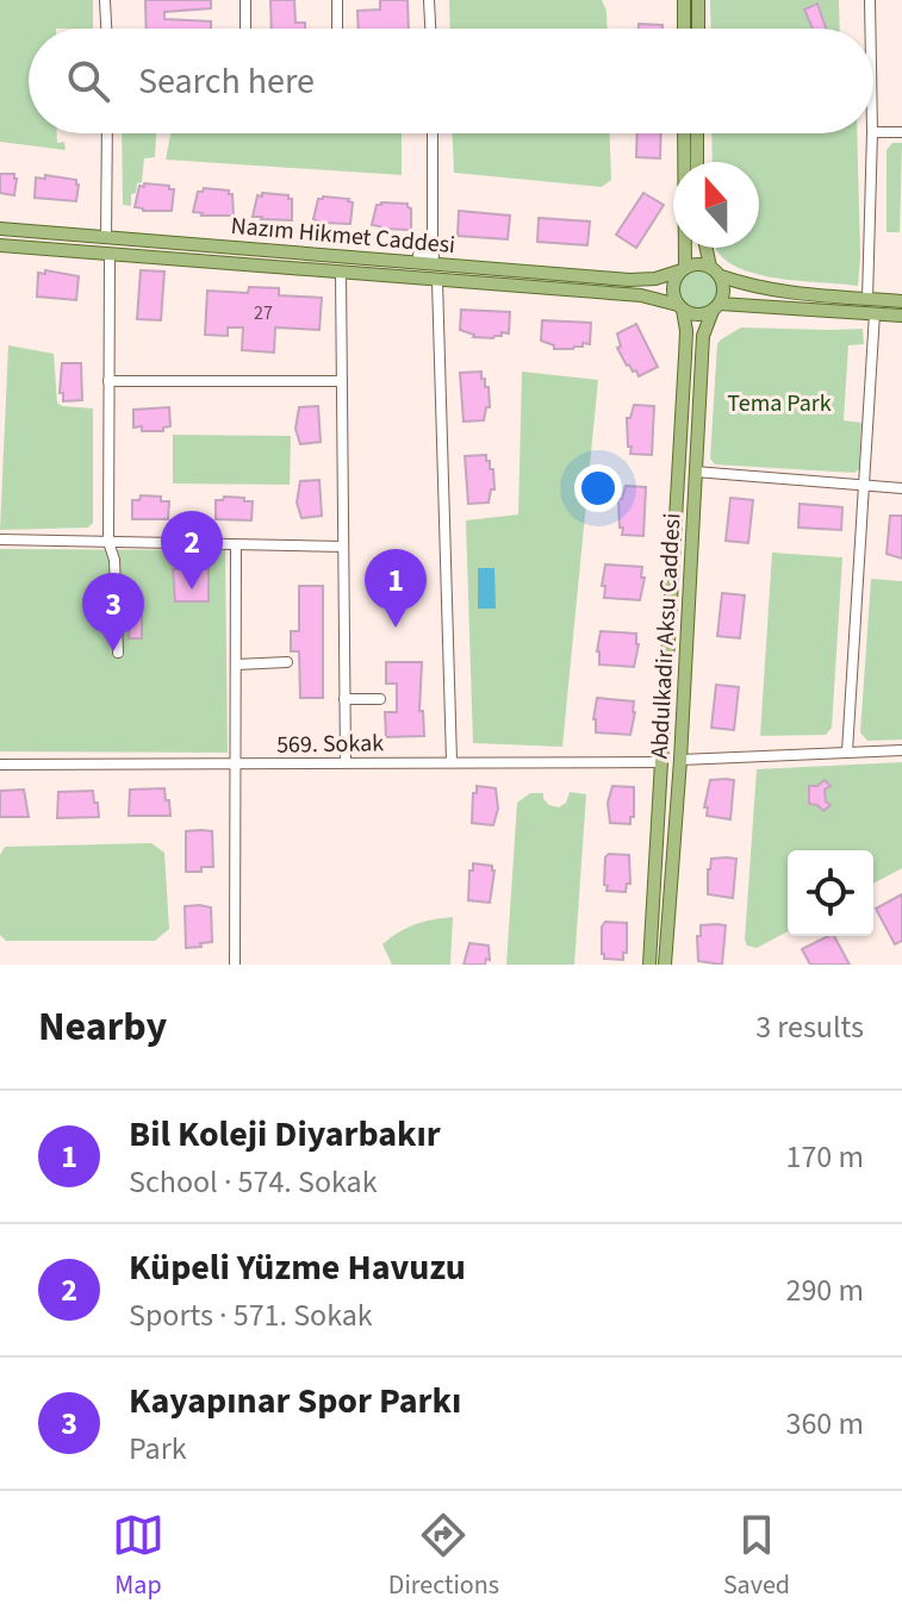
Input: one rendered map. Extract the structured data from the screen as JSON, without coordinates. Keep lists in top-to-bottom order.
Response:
{
  "streets": {
    "main road": ["Nazım Hikmet Caddesi", "Abdulkadir Aksu Caddesi"],
    "street": ["569. Sokak"]
  },
  "crossings": [
    ["Nazım Hikmet Caddesi", "Abdulkadir Aksu Caddesi"],
    ["Abdulkadir Aksu Caddesi", "569. Sokak"]
  ],
  "parks": ["Tema Park"],
  "house_numbers": ["27"],
  "north": "top",
  "page": {
    "search": "Search here",
    "pins": ["2", "1", "3"],
    "heading": ["Nearby", "3 results"],
    "list": [
      {
        "mark": "1",
        "name": "Bil Koleji Diyarbakır",
        "note": "School · 574. Sokak",
        "value": "170 m"
      },
      {
        "mark": "2",
        "name": "Küpeli Yüzme Havuzu",
        "note": "Sports · 571. Sokak",
        "value": "290 m"
      },
      {
        "mark": "3",
        "name": "Kayapınar Spor Parkı",
        "note": "Park",
        "value": "360 m"
      }
    ],
    "nav": ["Map", "Directions", "Saved"]
  }
}
